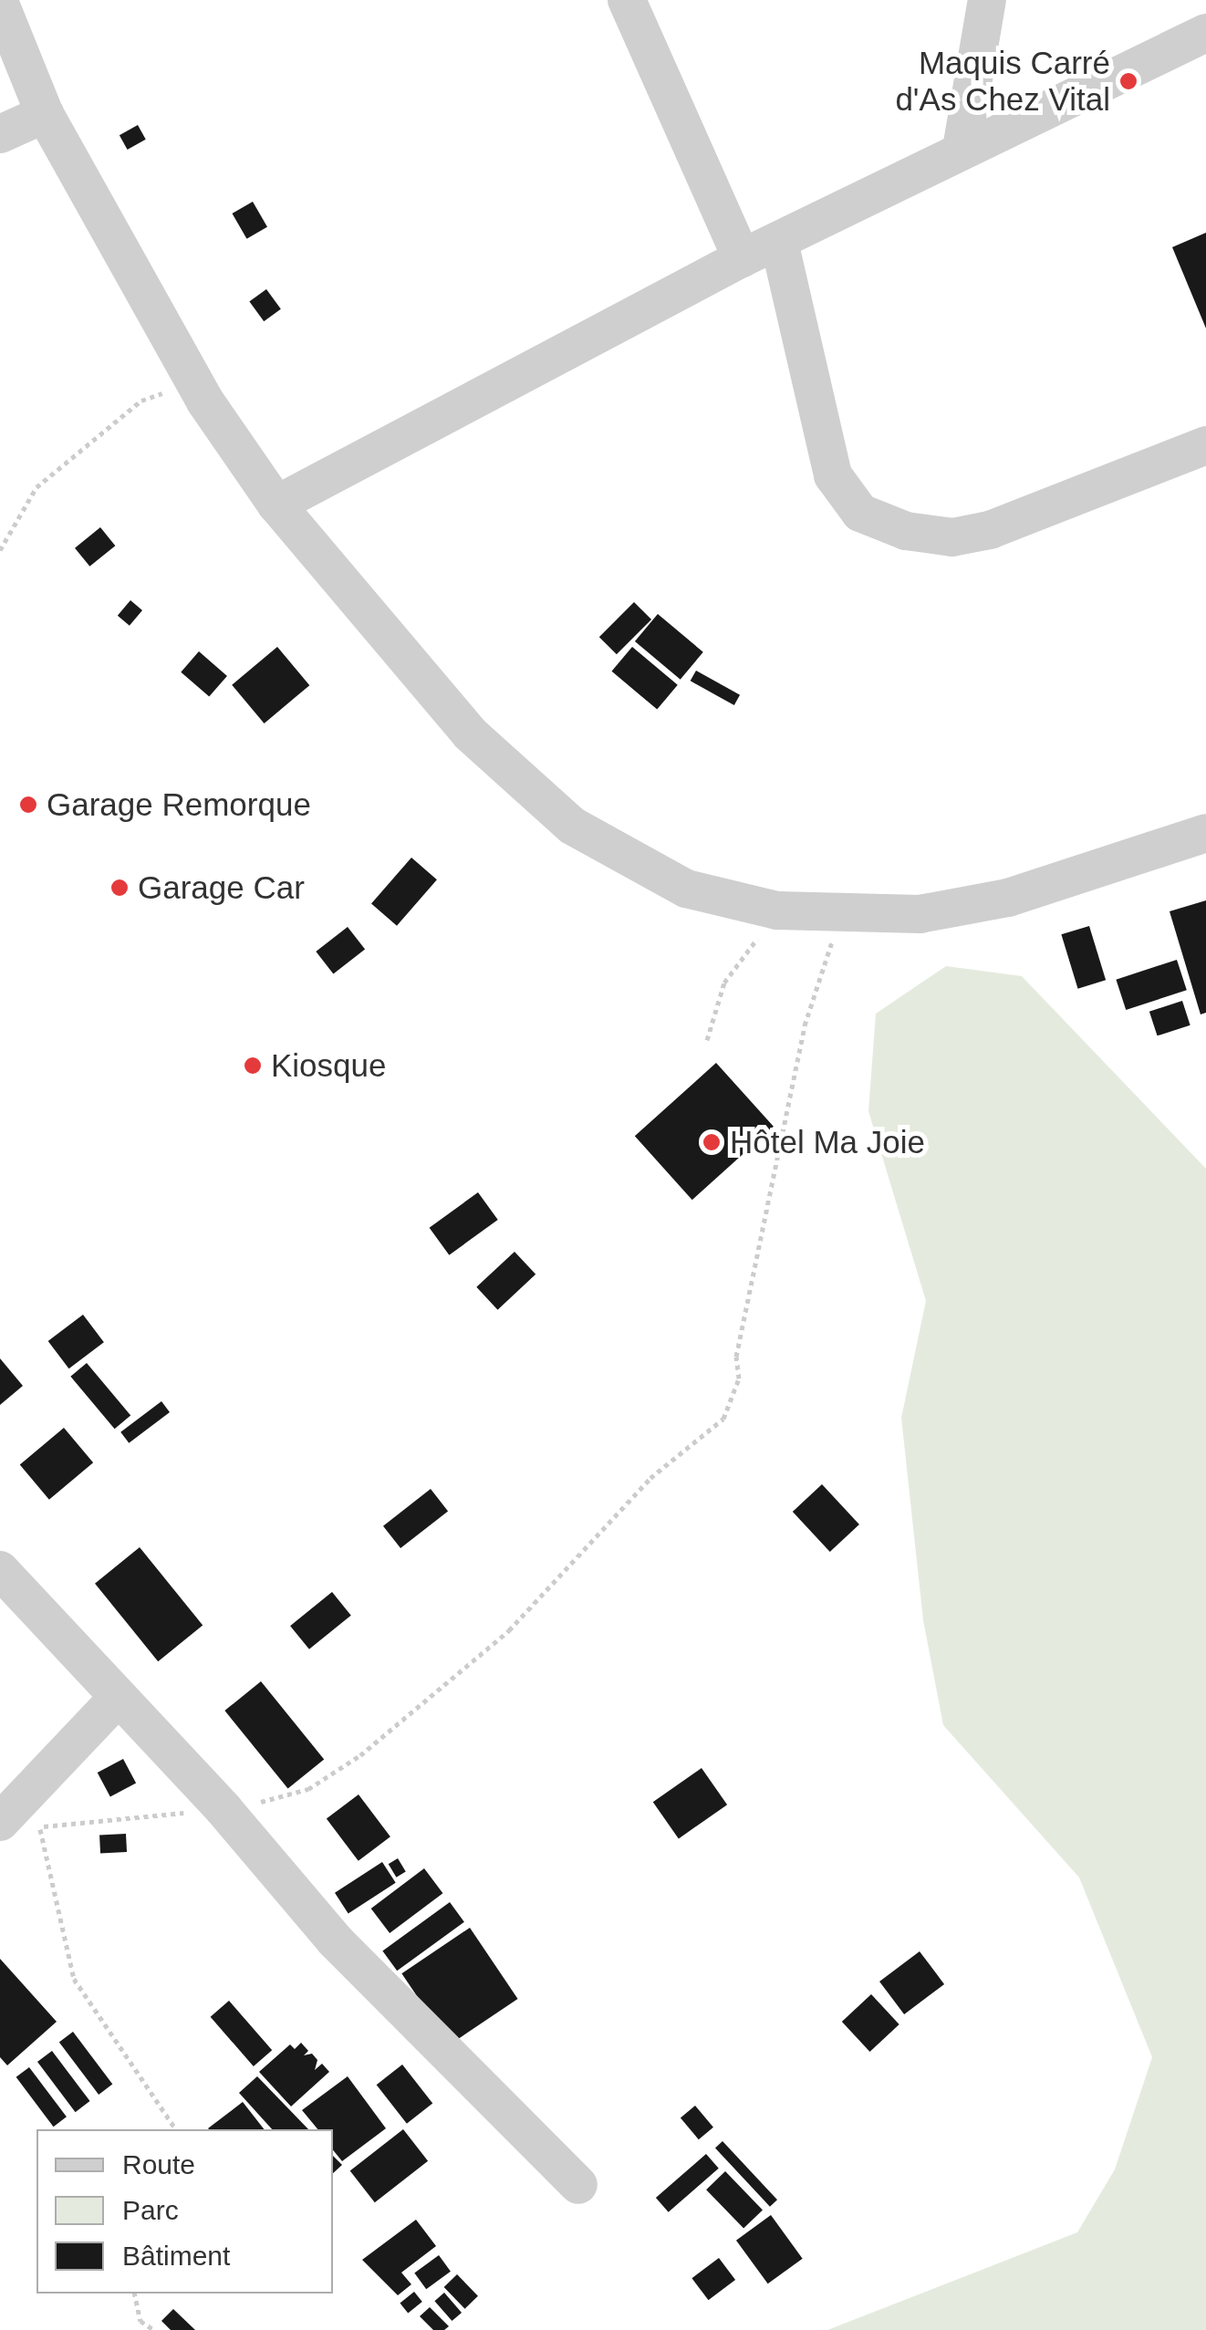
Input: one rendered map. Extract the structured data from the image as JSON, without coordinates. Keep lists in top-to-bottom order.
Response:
{
  "places": [
    "Maquis Carré d'As Chez Vital",
    "Garage Remorque",
    "Garage Car",
    "Kiosque",
    "Hôtel Ma Joie"
  ],
  "legend": ["Route", "Parc", "Bâtiment"]
}
